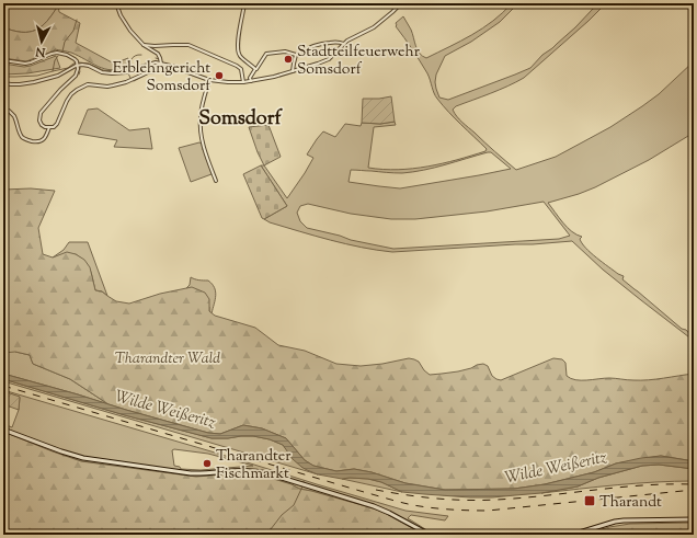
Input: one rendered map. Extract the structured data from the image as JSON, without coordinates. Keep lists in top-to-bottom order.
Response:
{
  "districts": ["Somsdorf"],
  "water": ["Wilde Weißeritz"],
  "parks": ["Tharandter Wald"],
  "places": {
    "other": ["Stadtteilfeuerwehr Somsdorf", "Erblehngericht Somsdorf", "Tharandter Fischmarkt"],
    "transit": ["Tharandt"]
  },
  "north": "bottom"
}
